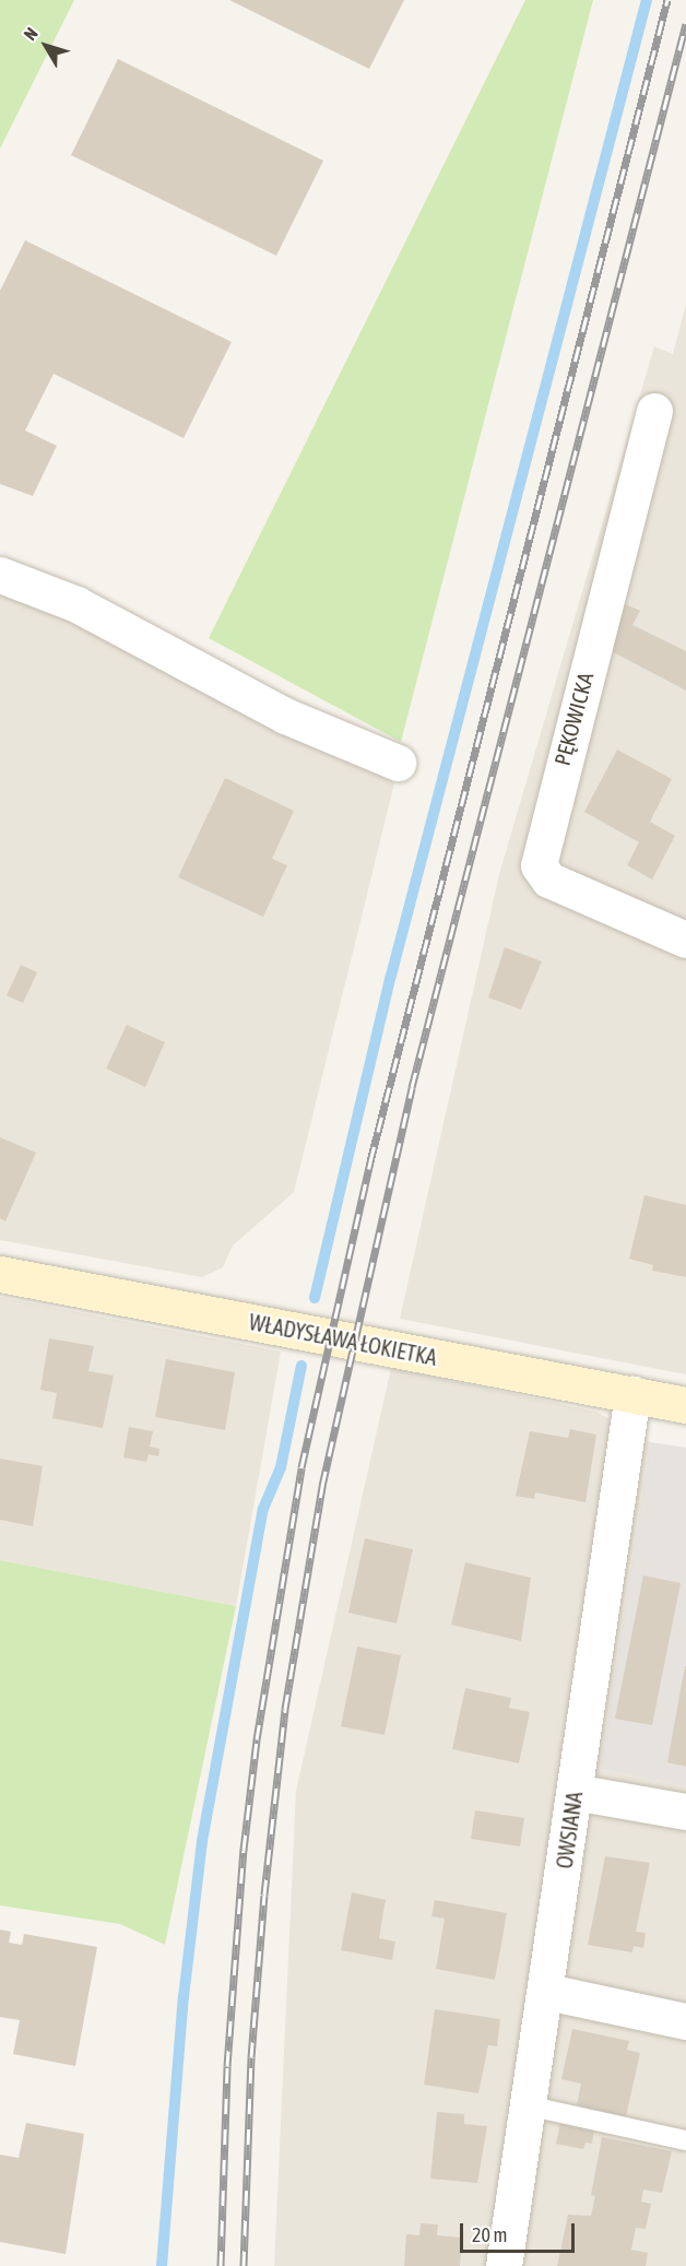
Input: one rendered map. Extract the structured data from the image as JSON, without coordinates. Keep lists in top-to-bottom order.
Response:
{
  "streets": {
    "street": ["PĘKOWICKA", "WŁADYSŁAWA ŁOKIETKA", "OWSIANA"]
  },
  "crossings": [
    ["WŁADYSŁAWA ŁOKIETKA", "OWSIANA"]
  ],
  "scale_bar": "20 m",
  "north": "top left"
}
